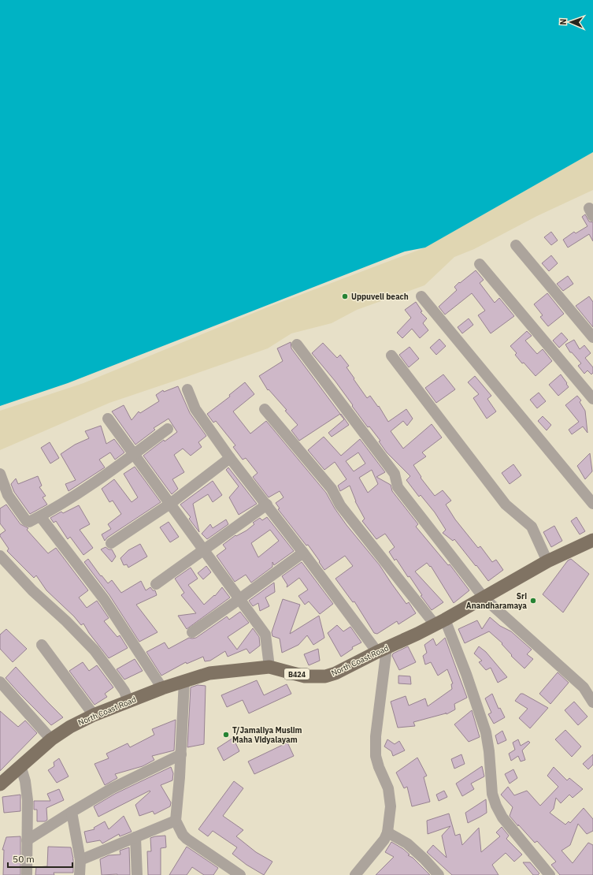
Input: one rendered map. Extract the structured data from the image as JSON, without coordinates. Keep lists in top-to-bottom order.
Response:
{
  "streets": {
    "main road": ["North Coast Road", "B424"]
  },
  "places": ["Uppuveli beach", "Sri Anandharamaya", "T/Jamaliya Muslim Maha Vidyalayam"],
  "scale_bar": "50 m",
  "north": "left"
}
